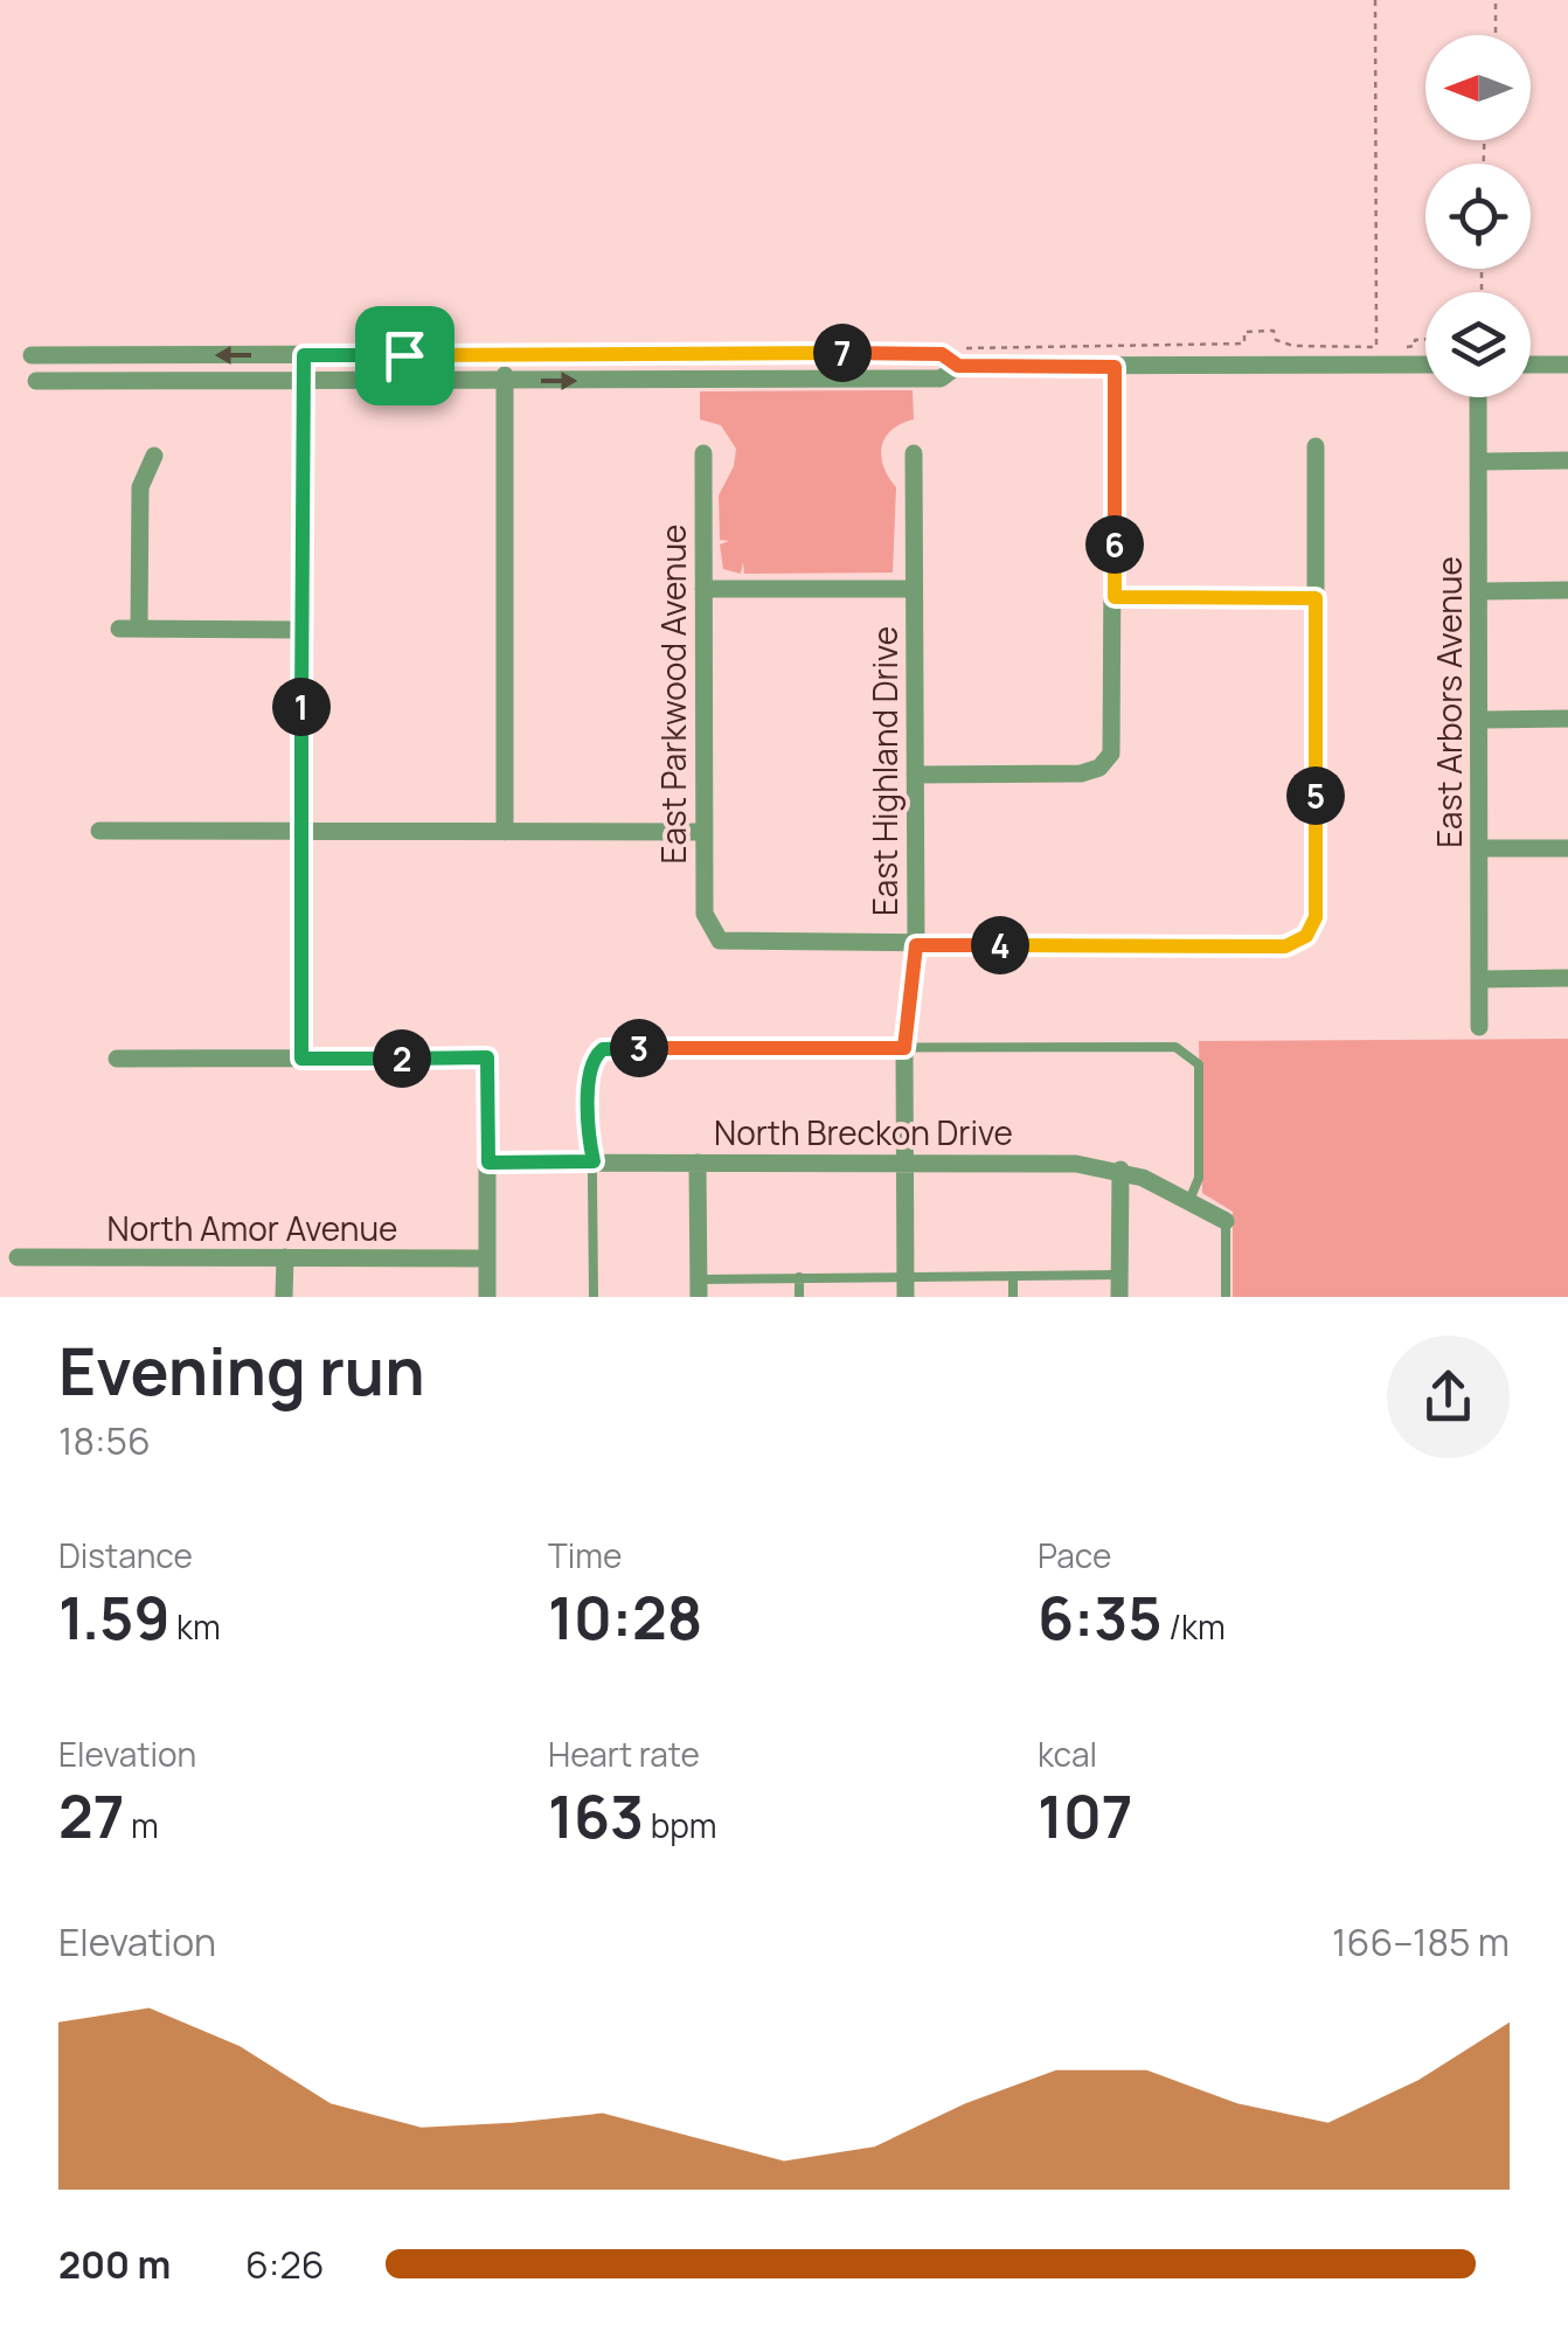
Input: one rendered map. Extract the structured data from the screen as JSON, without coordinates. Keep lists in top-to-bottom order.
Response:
{
  "streets": {
    "street": [
      "East Parkwood Avenue",
      "East Arbors Avenue",
      "East Highland Drive",
      "North Breckon Drive",
      "North Amor Avenue"
    ]
  },
  "crossings": [
    ["East Parkwood Avenue", "East Highland Drive"],
    ["East Highland Drive", "North Breckon Drive"]
  ],
  "north": "left",
  "page": {
    "pins": [
      "7",
      "6",
      "1",
      "5",
      "4",
      "3",
      "2"
    ],
    "heading": ["Evening run", "18:56"],
    "stats": [
      ["Distance", "1.59 km"],
      ["Time", "10:28"],
      ["Pace", "6:35 /km"],
      ["Elevation", "27 m"],
      ["Heart rate", "163 bpm"],
      ["kcal", "107"]
    ],
    "chart": ["Elevation", "166–185 m"],
    "list": [
      {
        "name": "200 m",
        "note": "6:26"
      }
    ]
  }
}
